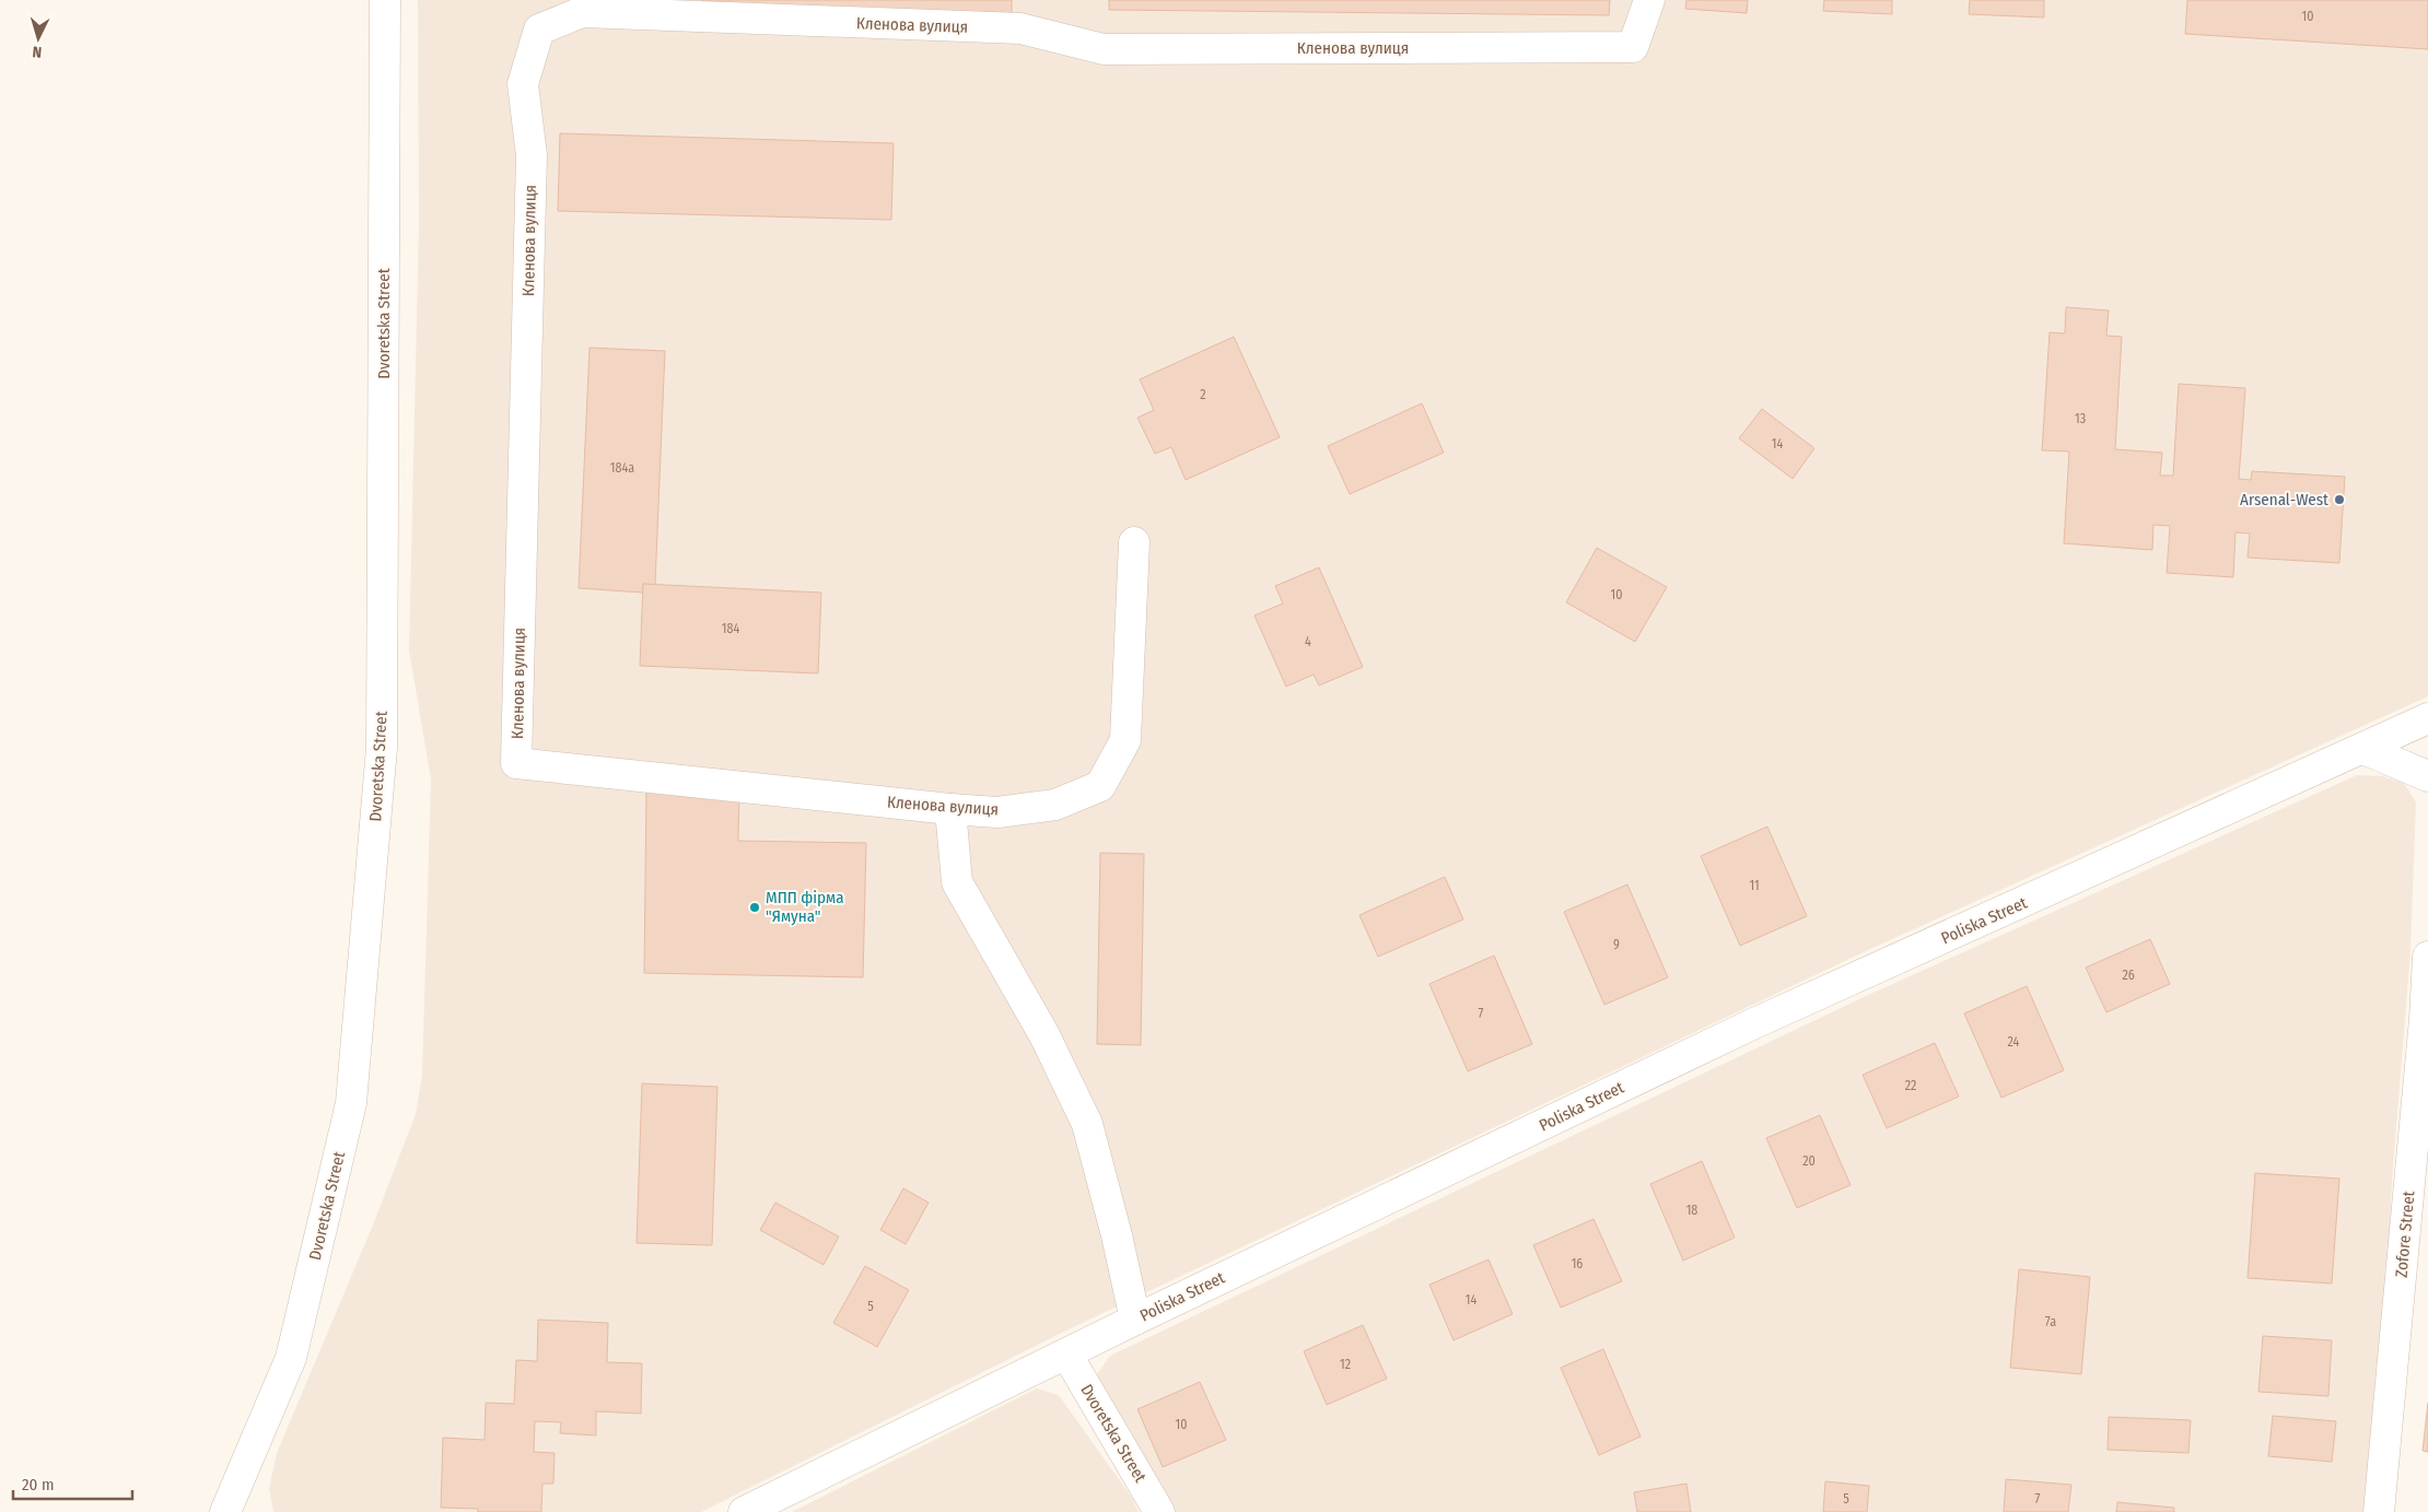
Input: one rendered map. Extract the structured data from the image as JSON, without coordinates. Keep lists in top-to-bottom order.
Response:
{
  "streets": {
    "street": [
      "Кленова вулиця",
      "Dvoretska Street",
      "Poliska Street",
      "Zofore Street"
    ]
  },
  "crossings": [
    ["Dvoretska Street", "Poliska Street"]
  ],
  "places": ["Arsenal-West", "МПП фірма \"Ямуна\""],
  "house_numbers": [
    "10",
    "2",
    "13",
    "14",
    "184а",
    "10",
    "184",
    "4",
    "11",
    "9",
    "26",
    "7",
    "24",
    "22",
    "20",
    "18",
    "16",
    "14",
    "5",
    "7а",
    "12",
    "10",
    "5",
    "7"
  ],
  "scale_bar": "20 m",
  "north": "bottom"
}
